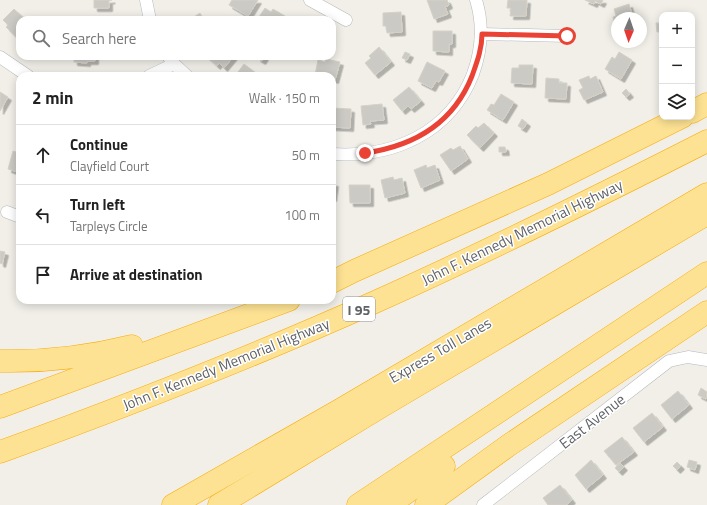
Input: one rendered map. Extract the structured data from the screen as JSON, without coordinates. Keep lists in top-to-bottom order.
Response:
{
  "streets": {
    "highway": ["John F. Kennedy Memorial Highway", "I 95", "Express Toll Lanes"],
    "street": ["East Avenue"]
  },
  "north": "bottom",
  "page": {
    "map_buttons": ["+", "−"],
    "search": "Search here",
    "heading": ["2 min", "Walk · 150 m"],
    "list": [
      ["Continue", "Clayfield Court", "50 m"],
      ["Turn left", "Tarpleys Circle", "100 m"],
      "Arrive at destination"
    ]
  }
}
